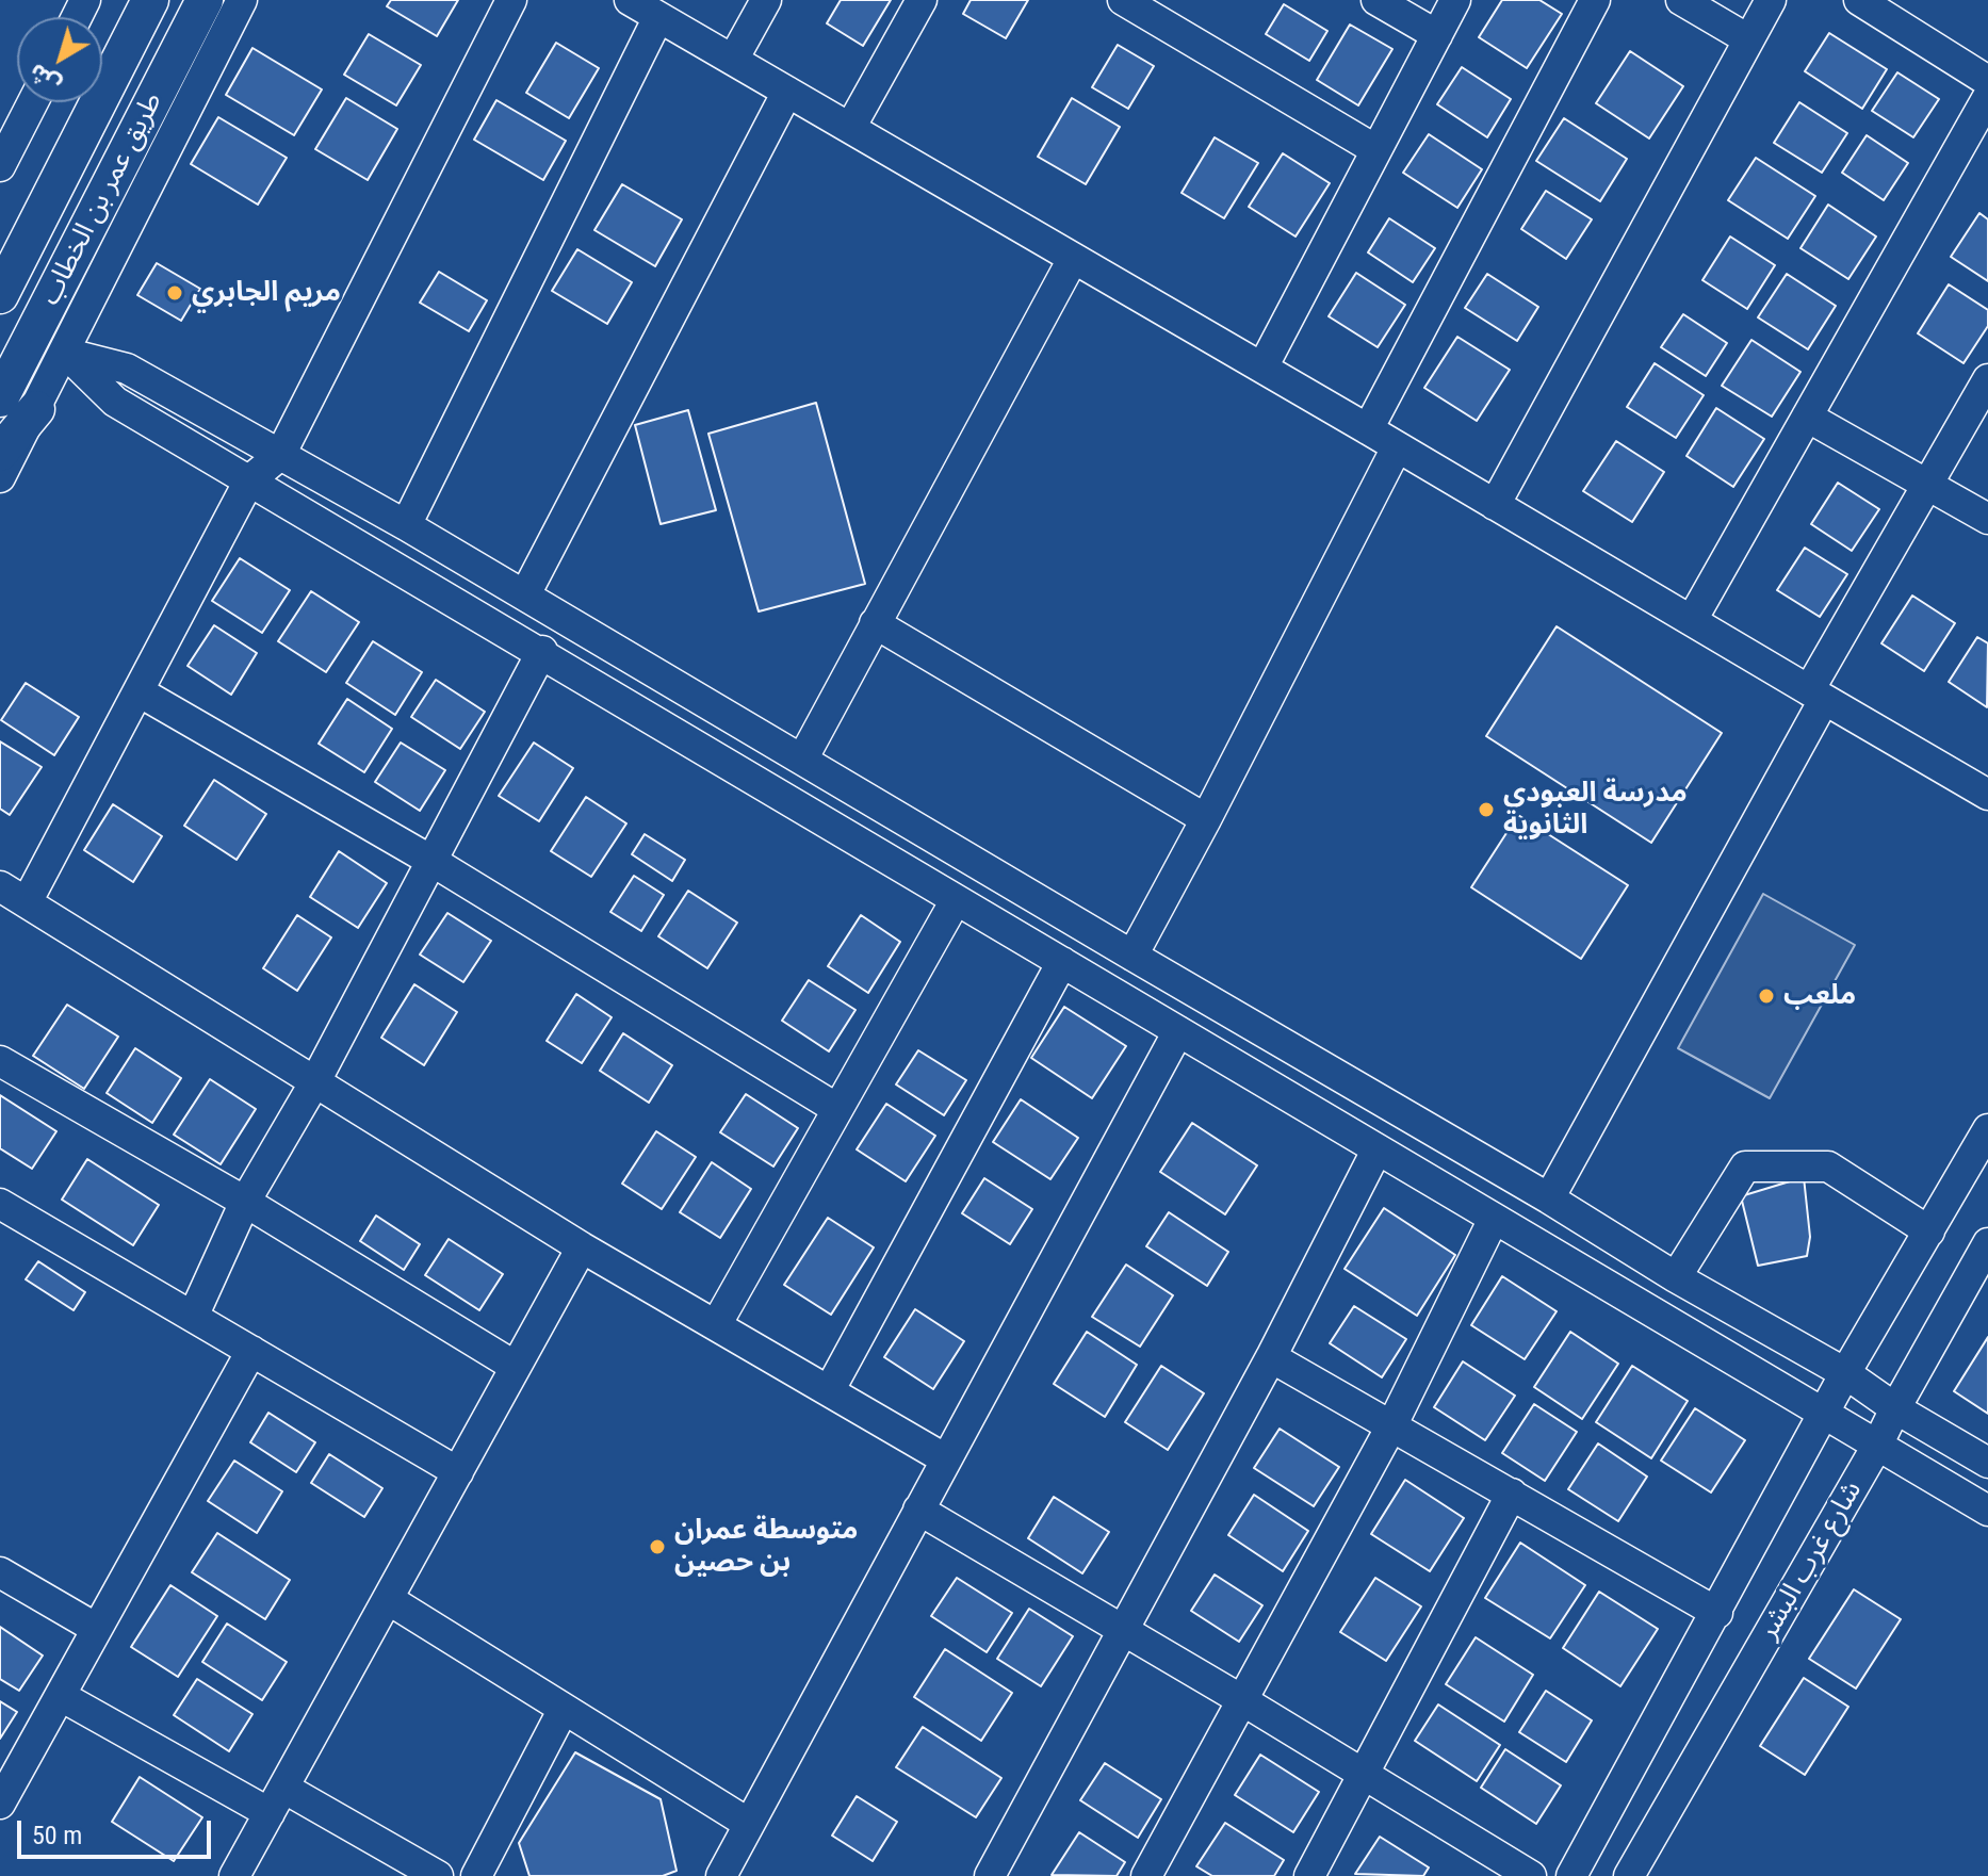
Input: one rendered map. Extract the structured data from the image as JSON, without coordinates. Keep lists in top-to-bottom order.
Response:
{
  "streets": {
    "main road": ["طريق عمر بن الخطاب"],
    "street": ["شارع غرب البشر"]
  },
  "places": [
    "مريم الجابري",
    "مدرسة العبودي الثانوية",
    "ملعب",
    "متوسطة عمران بن حصين"
  ],
  "scale_bar": "50 m",
  "north": "bottom left"
}
